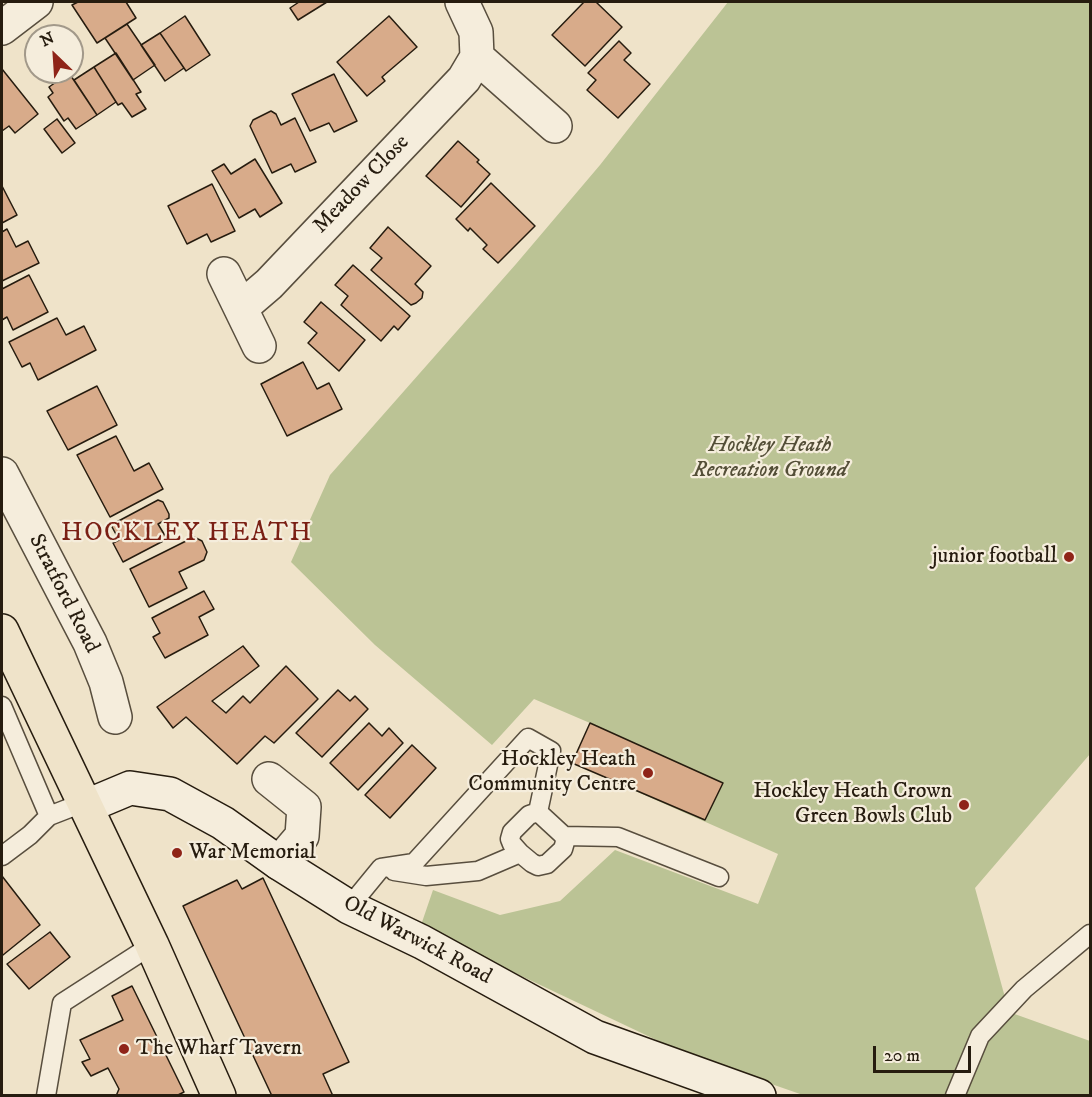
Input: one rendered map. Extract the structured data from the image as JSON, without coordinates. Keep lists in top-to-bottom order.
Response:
{
  "streets": {
    "street": ["Meadow Close", "Stratford Road", "Old Warwick Road"]
  },
  "districts": ["HOCKLEY HEATH"],
  "parks": ["Hockley Heath Recreation Ground"],
  "places": [
    "junior football",
    "Hockley Heath Community Centre",
    "Hockley Heath Crown Green Bowls Club",
    "War Memorial",
    "The Wharf Tavern"
  ],
  "scale_bar": "20 m",
  "north": "top left"
}
